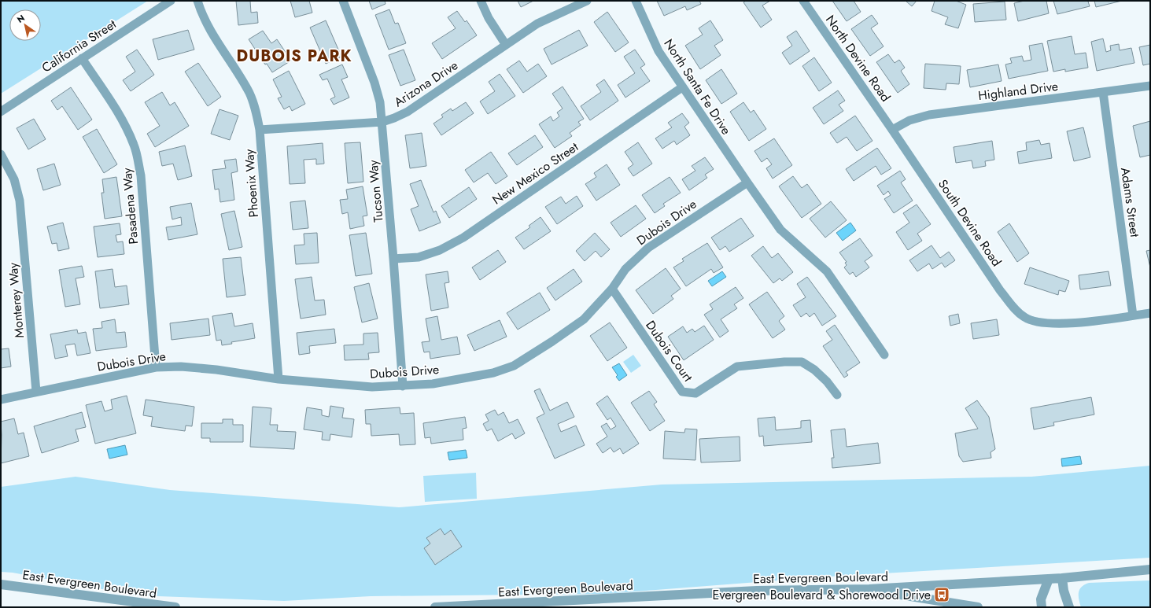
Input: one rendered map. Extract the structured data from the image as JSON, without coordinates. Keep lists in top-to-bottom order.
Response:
{
  "streets": {
    "street": [
      "California Street",
      "North Devine Road",
      "Arizona Drive",
      "North Santa Fe Drive",
      "Highland Drive",
      "New Mexico Street",
      "Phoenix Way",
      "Tucson Way",
      "Adams Street",
      "Pasadena Way",
      "Dubois Drive",
      "South Devine Road",
      "Monterey Way",
      "Dubois Court",
      "East Evergreen Boulevard"
    ]
  },
  "crossings": [
    ["California Street", "Pasadena Way"],
    ["North Devine Road", "Highland Drive"],
    ["North Devine Road", "South Devine Road"],
    ["Arizona Drive", "Phoenix Way"],
    ["Arizona Drive", "Tucson Way"],
    ["North Santa Fe Drive", "New Mexico Street"],
    ["North Santa Fe Drive", "Dubois Drive"],
    ["Highland Drive", "Adams Street"],
    ["Highland Drive", "South Devine Road"],
    ["New Mexico Street", "Tucson Way"],
    ["Phoenix Way", "Dubois Drive"],
    ["Tucson Way", "Dubois Drive"],
    ["Adams Street", "South Devine Road"],
    ["Pasadena Way", "Dubois Drive"],
    ["Dubois Drive", "Monterey Way"],
    ["Dubois Drive", "Dubois Court"]
  ],
  "districts": ["DUBOIS PARK"],
  "places": {
    "bus stop": ["Evergreen Boulevard & Shorewood Drive"]
  },
  "north": "top left"
}
